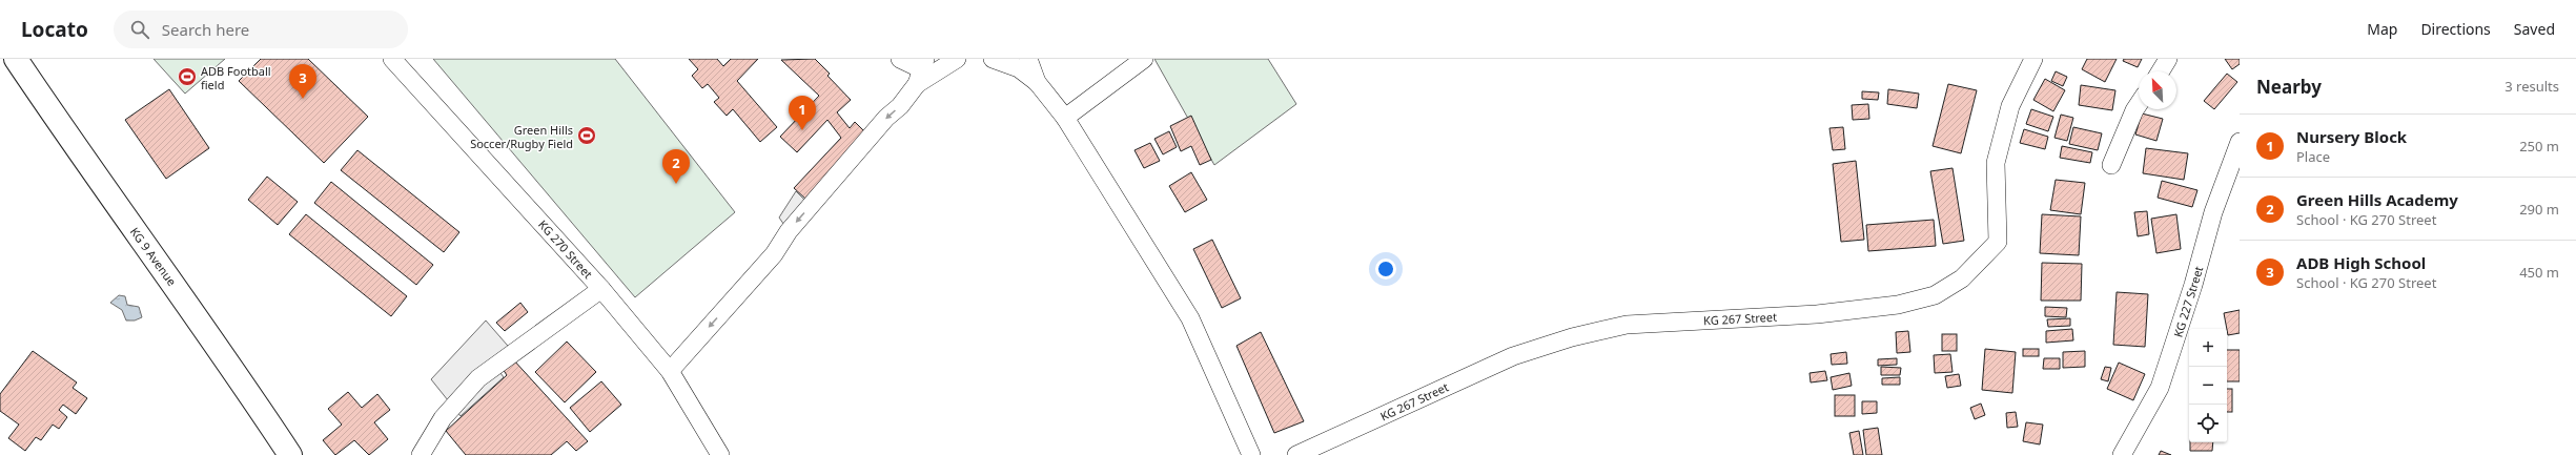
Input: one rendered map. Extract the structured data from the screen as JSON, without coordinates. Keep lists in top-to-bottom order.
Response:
{
  "streets": {
    "main road": ["KG 9 Avenue"],
    "street": ["KG 270 Street", "KG 227 Street", "KG 267 Street"]
  },
  "places": {
    "sports": ["ADB Football field", "Green Hills Soccer/Rugby Field"]
  },
  "north": "top left",
  "page": {
    "header": "Locato",
    "search": "Search here",
    "nav": ["Map", "Directions", "Saved"],
    "heading": ["Nearby", "3 results"],
    "pins": ["3", "1", "2"],
    "list": [
      {
        "mark": "1",
        "name": "Nursery Block",
        "note": "Place",
        "value": "250 m"
      },
      {
        "mark": "2",
        "name": "Green Hills Academy",
        "note": "School · KG 270 Street",
        "value": "290 m"
      },
      {
        "mark": "3",
        "name": "ADB High School",
        "note": "School · KG 270 Street",
        "value": "450 m"
      }
    ],
    "map_buttons": ["+", "−"]
  }
}
